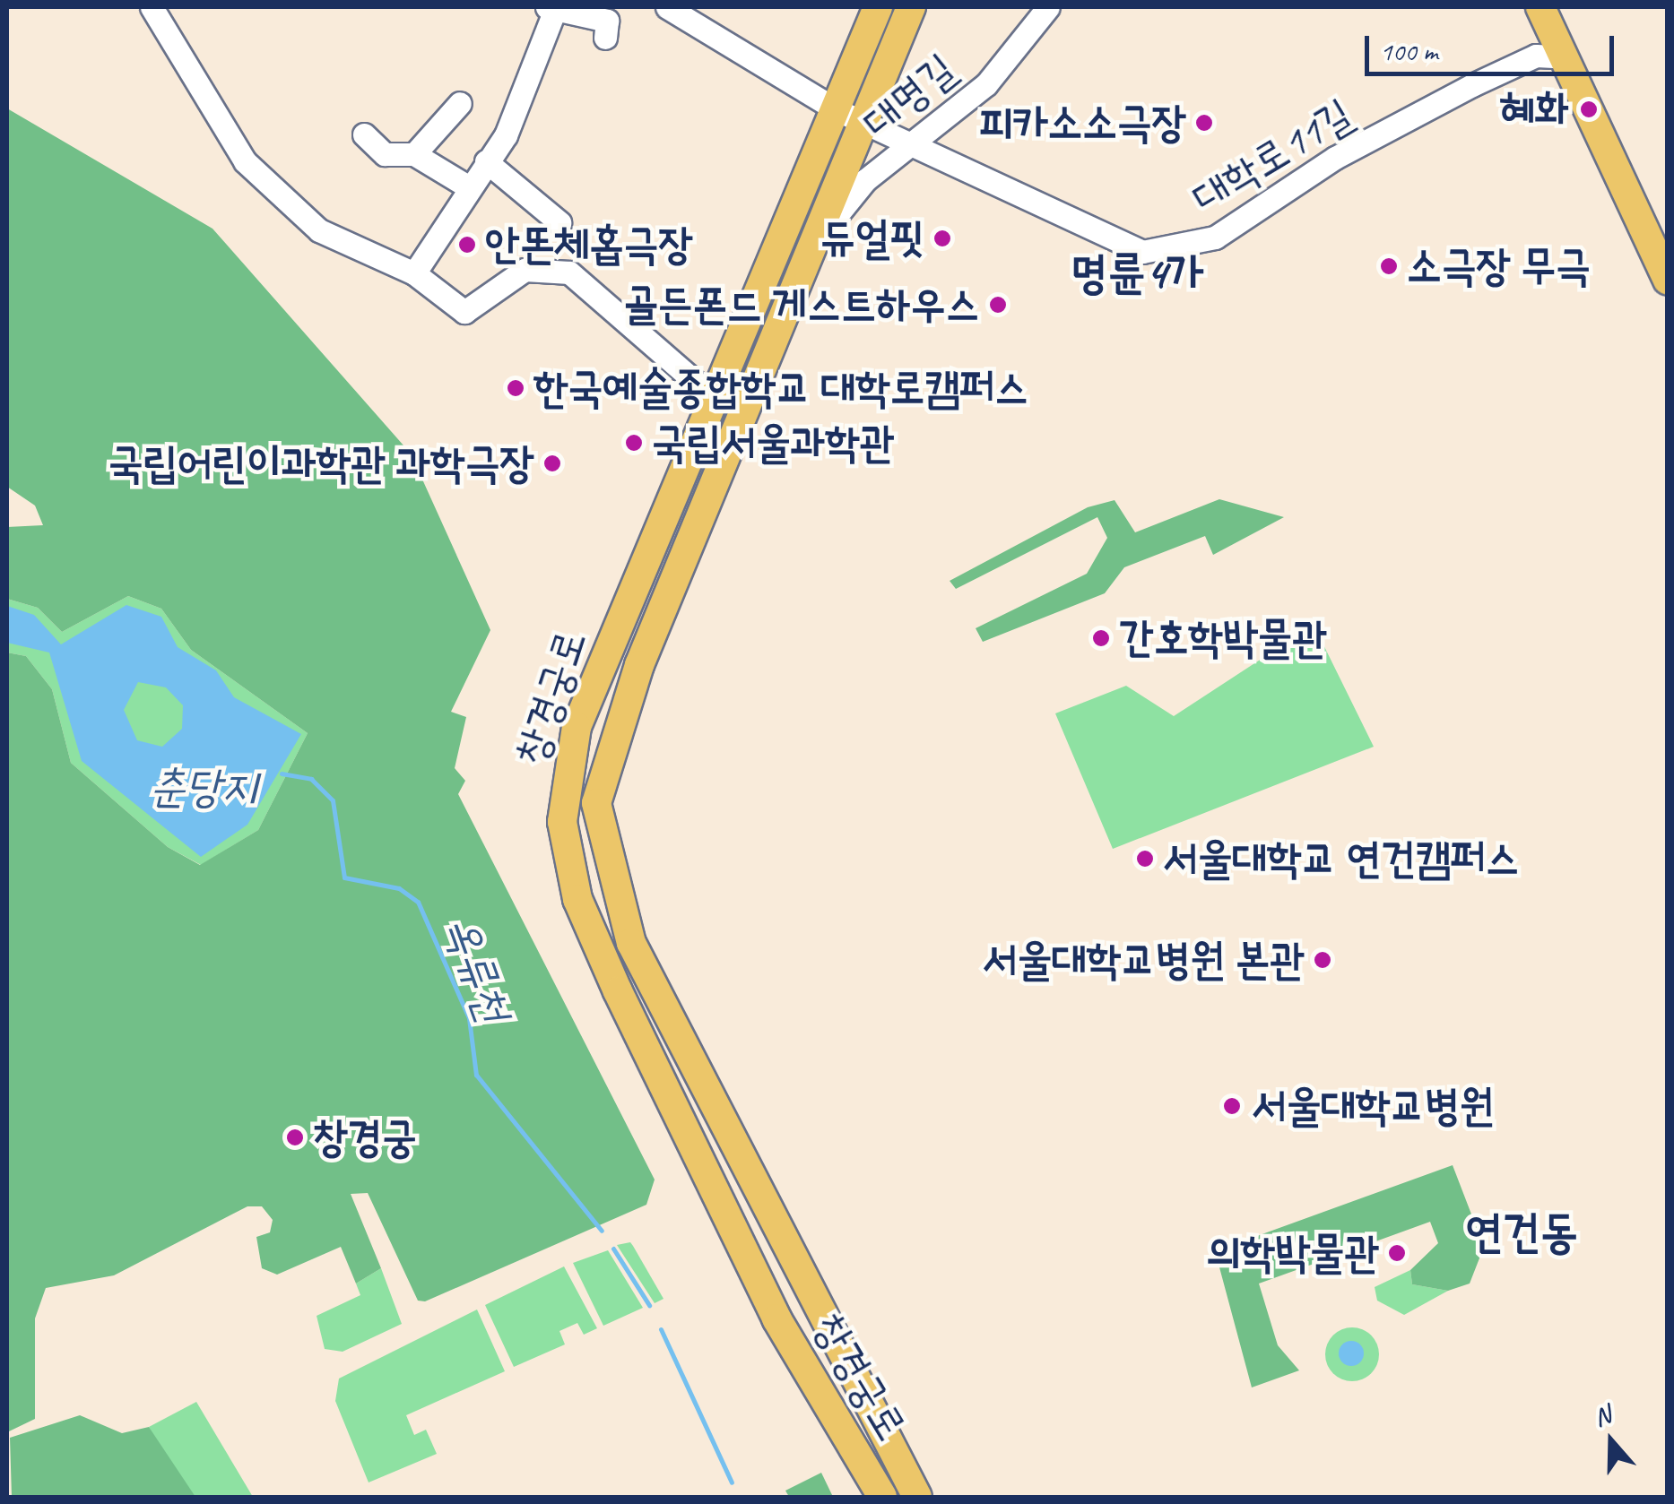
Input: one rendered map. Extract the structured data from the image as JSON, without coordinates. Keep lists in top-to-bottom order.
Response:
{
  "streets": {
    "main road": ["창경궁로"],
    "street": ["대명길", "대학로11길"]
  },
  "crossings": [
    ["대명길", "대학로11길"],
    ["대명길", "창경궁로"],
    ["대학로11길", "창경궁로"]
  ],
  "districts": ["명륜4가", "연건동"],
  "water": ["춘당지", "옥류천"],
  "places": [
    "혜화",
    "피카소소극장",
    "듀얼핏",
    "안똔체홉극장",
    "소극장 무극",
    "골든폰드 게스트하우스",
    "한국예술종합학교 대학로캠퍼스",
    "국립서울과학관",
    "국립어린이과학관 과학극장",
    "간호학박물관",
    "서울대학교 연건캠퍼스",
    "서울대학교병원 본관",
    "서울대학교병원",
    "창경궁",
    "의학박물관"
  ],
  "scale_bar": "100 m",
  "north": "top"
}
